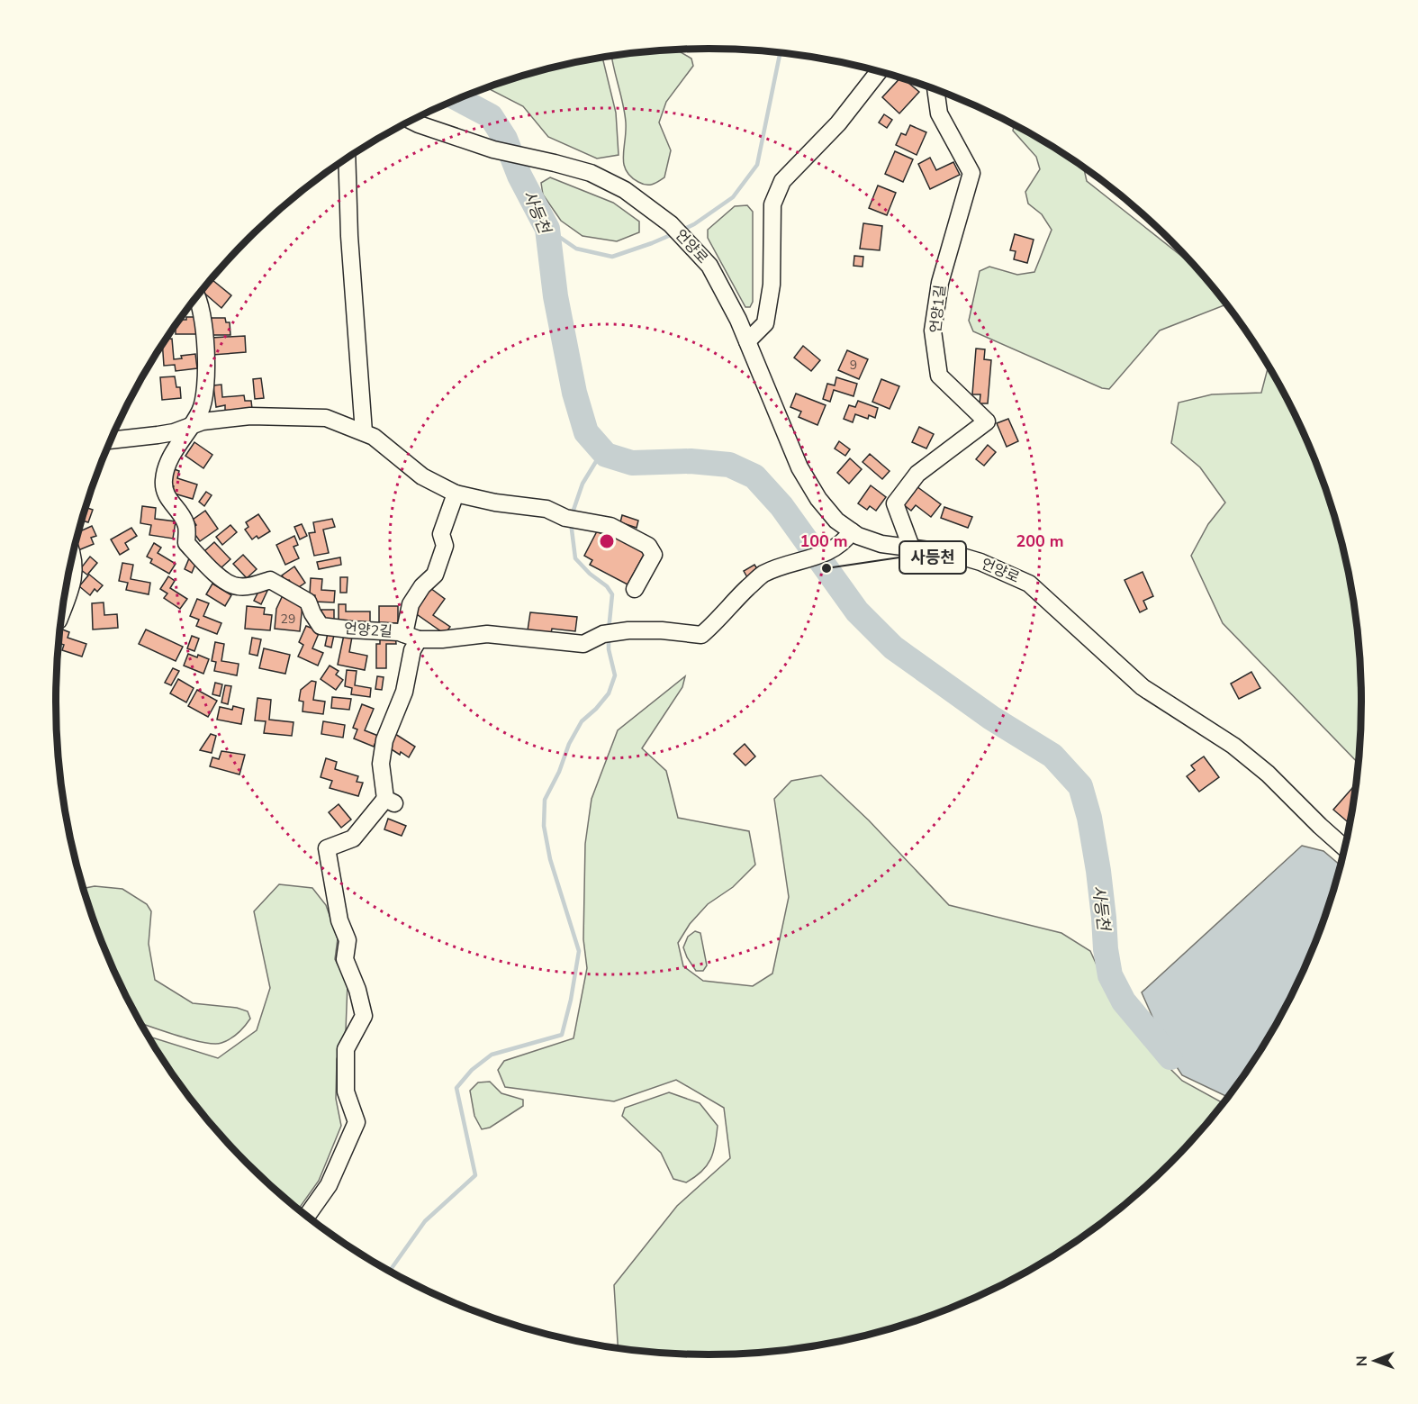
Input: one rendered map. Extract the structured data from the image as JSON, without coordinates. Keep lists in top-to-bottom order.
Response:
{
  "streets": {
    "street": ["언양로", "언양1길", "언양2길"]
  },
  "crossings": [
    ["언양로", "언양1길"],
    ["언양로", "언양2길"]
  ],
  "water": ["사등천"],
  "places": ["사등천"],
  "house_numbers": ["9", "29"],
  "north": "left",
  "rings": ["100 m", "200 m"]
}
